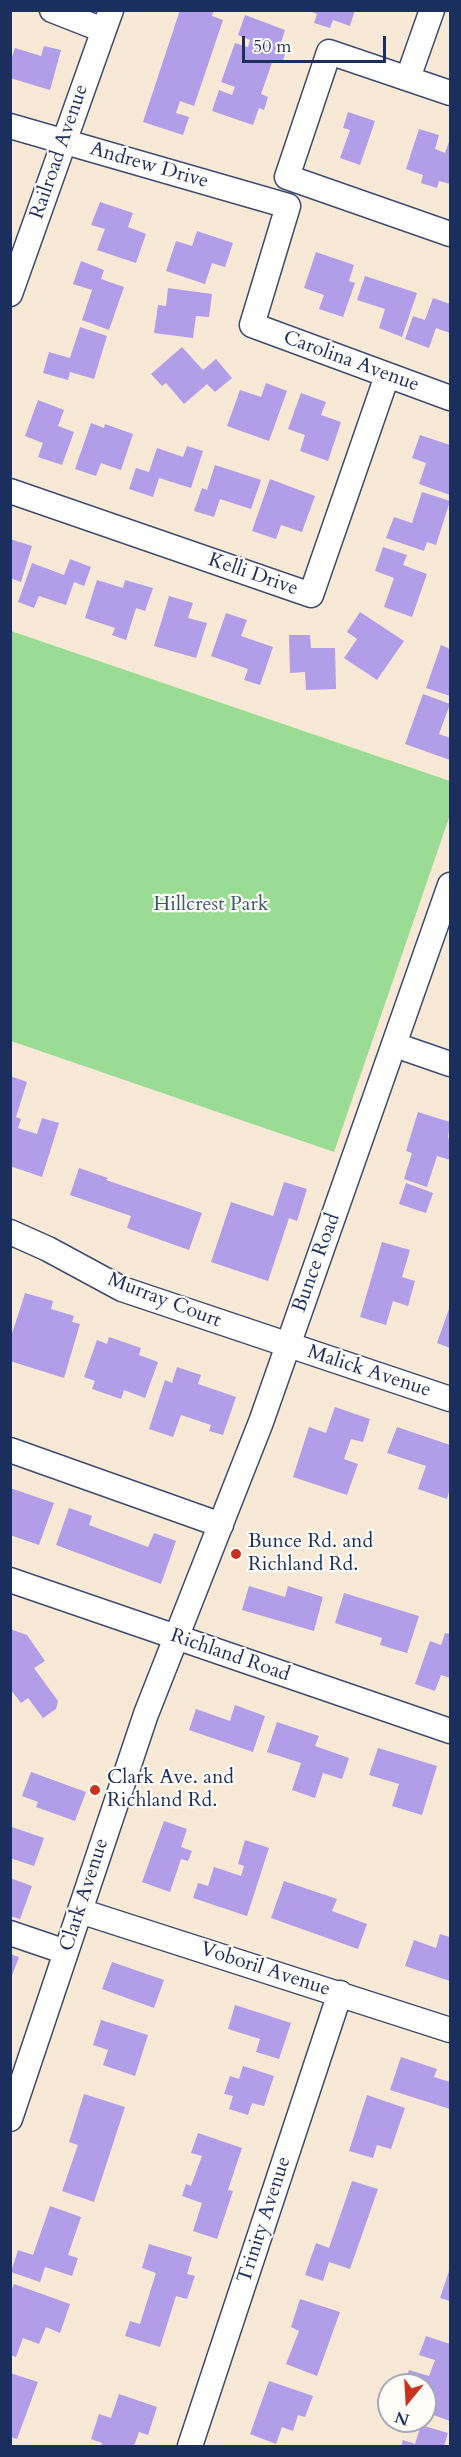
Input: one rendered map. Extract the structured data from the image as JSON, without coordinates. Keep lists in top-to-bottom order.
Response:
{
  "streets": {
    "street": [
      "Railroad Avenue",
      "Andrew Drive",
      "Carolina Avenue",
      "Kelli Drive",
      "Bunce Road",
      "Murray Court",
      "Malick Avenue",
      "Richland Road",
      "Clark Avenue",
      "Voboril Avenue",
      "Trinity Avenue"
    ]
  },
  "crossings": [
    ["Railroad Avenue", "Andrew Drive"],
    ["Andrew Drive", "Carolina Avenue"],
    ["Carolina Avenue", "Kelli Drive"],
    ["Bunce Road", "Murray Court"],
    ["Bunce Road", "Malick Avenue"],
    ["Bunce Road", "Richland Road"],
    ["Bunce Road", "Clark Avenue"],
    ["Murray Court", "Malick Avenue"],
    ["Richland Road", "Clark Avenue"],
    ["Clark Avenue", "Voboril Avenue"],
    ["Voboril Avenue", "Trinity Avenue"]
  ],
  "parks": ["Hillcrest Park"],
  "places": ["Bunce Rd. and Richland Rd.", "Clark Ave. and Richland Rd."],
  "scale_bar": "50 m",
  "north": "bottom"
}
